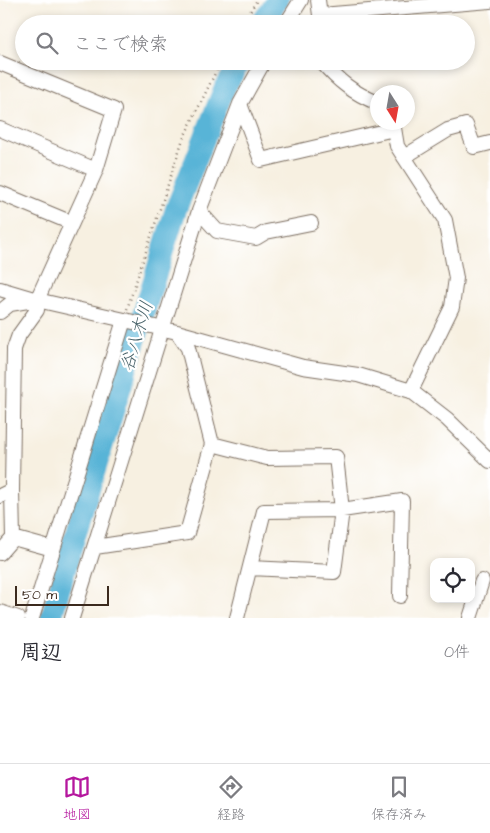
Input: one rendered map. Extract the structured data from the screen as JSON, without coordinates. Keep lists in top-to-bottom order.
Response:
{
  "water": ["谷八木川"],
  "scale_bar": "50 m",
  "north": "bottom",
  "page": {
    "search": "ここで検索",
    "scale": "50 m",
    "heading": ["周辺", "0件"],
    "nav": ["地図", "経路", "保存済み"]
  }
}
